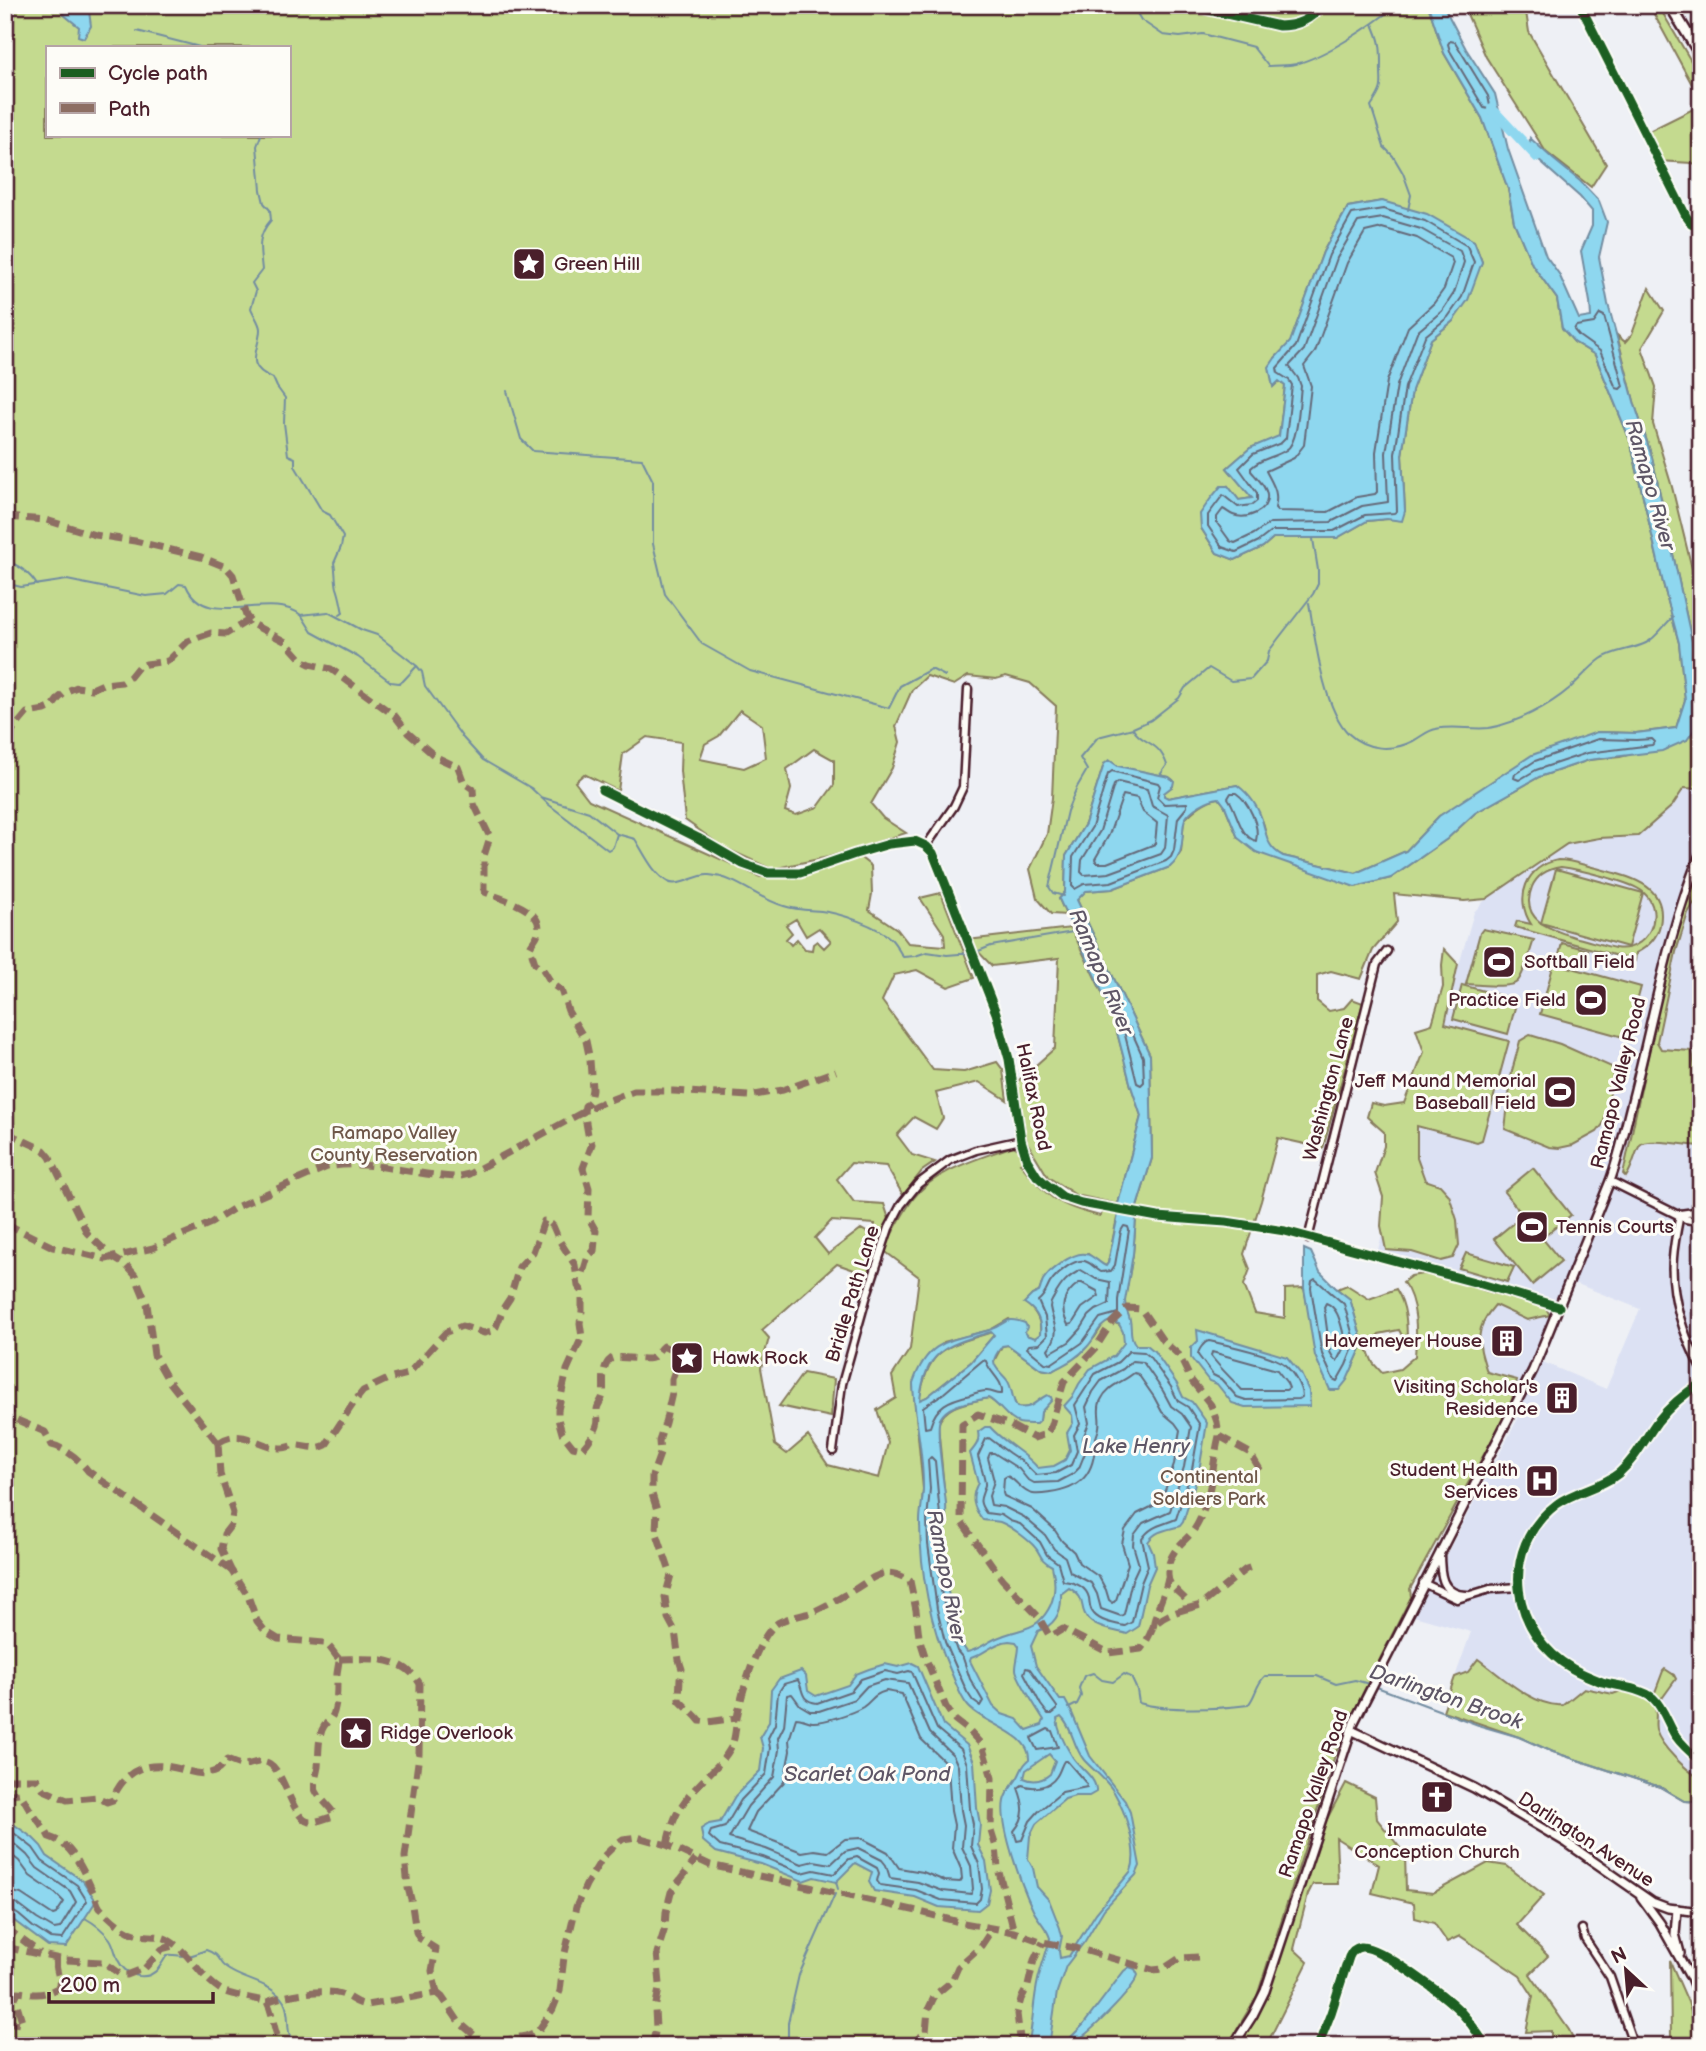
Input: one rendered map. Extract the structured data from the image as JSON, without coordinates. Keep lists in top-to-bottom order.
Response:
{
  "streets": {
    "main road": ["Ramapo Valley Road", "Darlington Avenue"],
    "street": ["Washington Lane", "Halifax Road", "Bridle Path Lane"]
  },
  "crossings": [
    ["Ramapo Valley Road", "Halifax Road"],
    ["Ramapo Valley Road", "Darlington Avenue"],
    ["Washington Lane", "Halifax Road"],
    ["Halifax Road", "Bridle Path Lane"]
  ],
  "water": [
    "Ramapo River",
    "Lake Henry",
    "Darlington Brook",
    "Scarlet Oak Pond"
  ],
  "parks": ["Ramapo Valley County Reservation", "Continental Soldiers Park"],
  "places": {
    "place": ["Green Hill", "Hawk Rock", "Ridge Overlook"],
    "sports": [
      "Softball Field",
      "Practice Field",
      "Jeff Maund Memorial Baseball Field",
      "Tennis Courts"
    ],
    "building": ["Havemeyer House", "Visiting Scholar's Residence"],
    "hospital": ["Student Health Services"],
    "church": ["Immaculate Conception Church"]
  },
  "legend": ["Cycle path", "Path"],
  "scale_bar": "200 m",
  "north": "top left"
}
